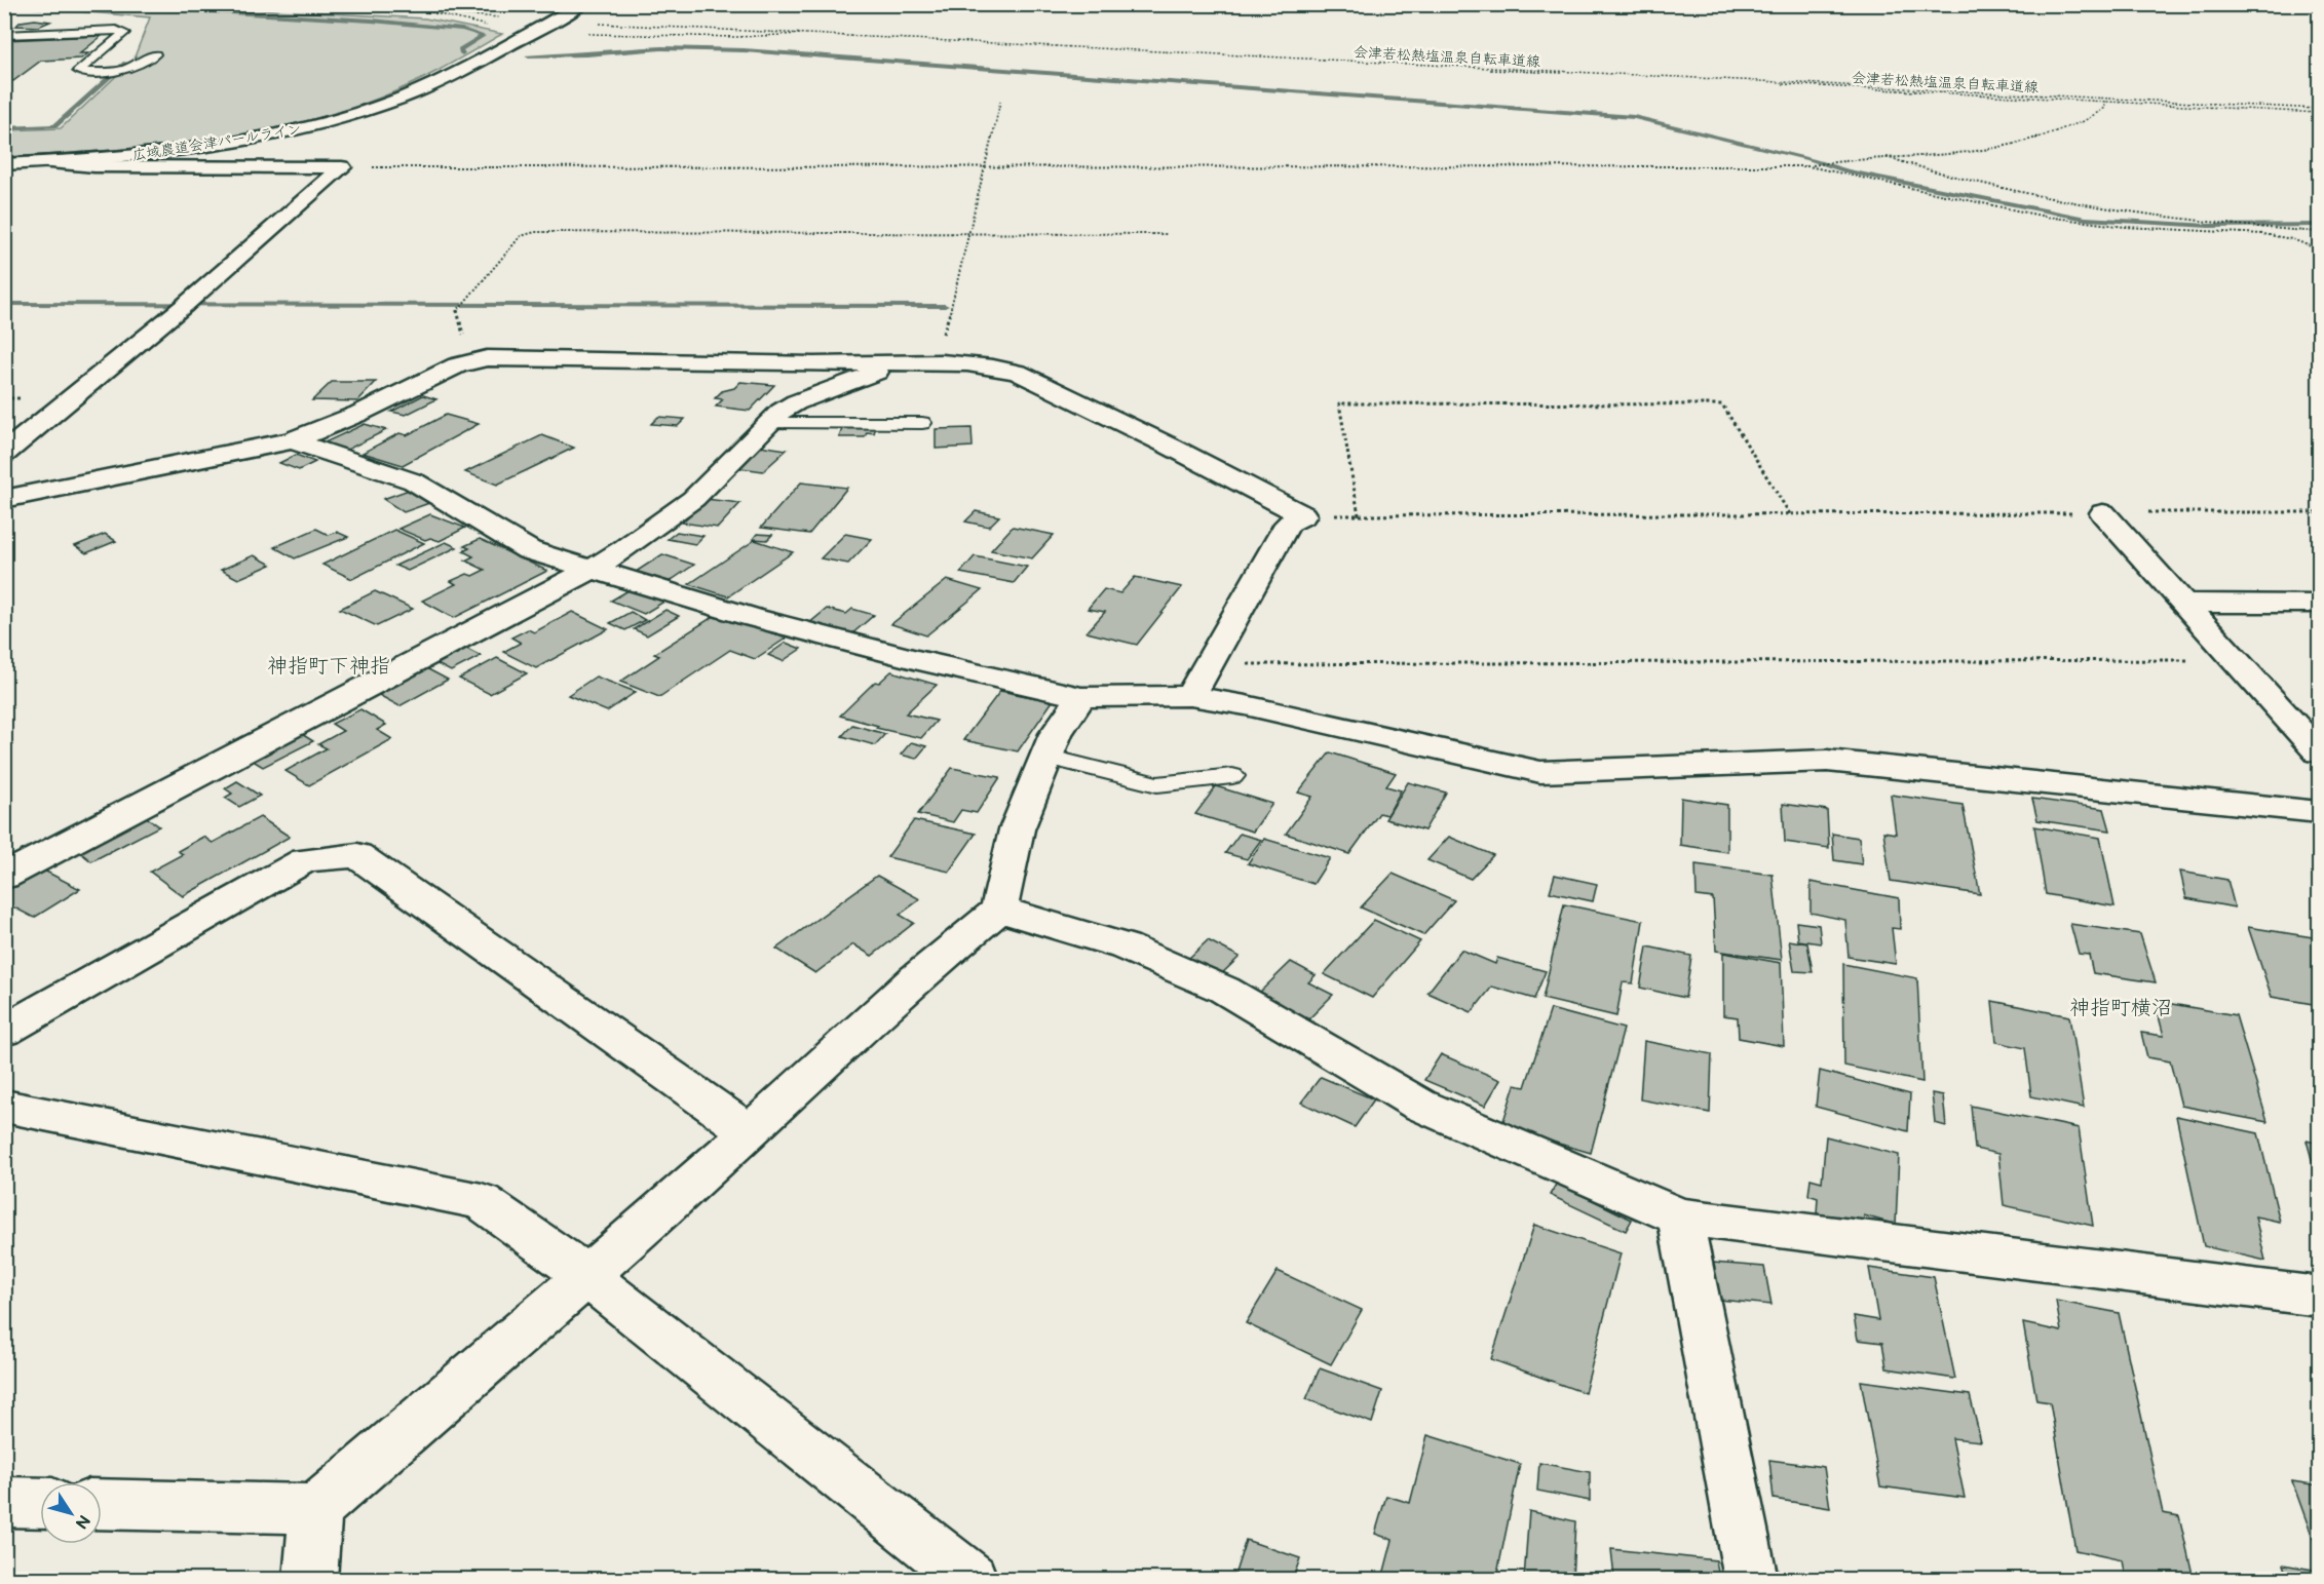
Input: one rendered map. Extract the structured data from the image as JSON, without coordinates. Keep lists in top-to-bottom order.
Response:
{
  "streets": {
    "street": ["広域農道会津パールライン"],
    "path": ["会津若松熱塩温泉自転車道線"]
  },
  "districts": ["神指町下神指", "神指町横沼"],
  "north": "bottom right"
}
